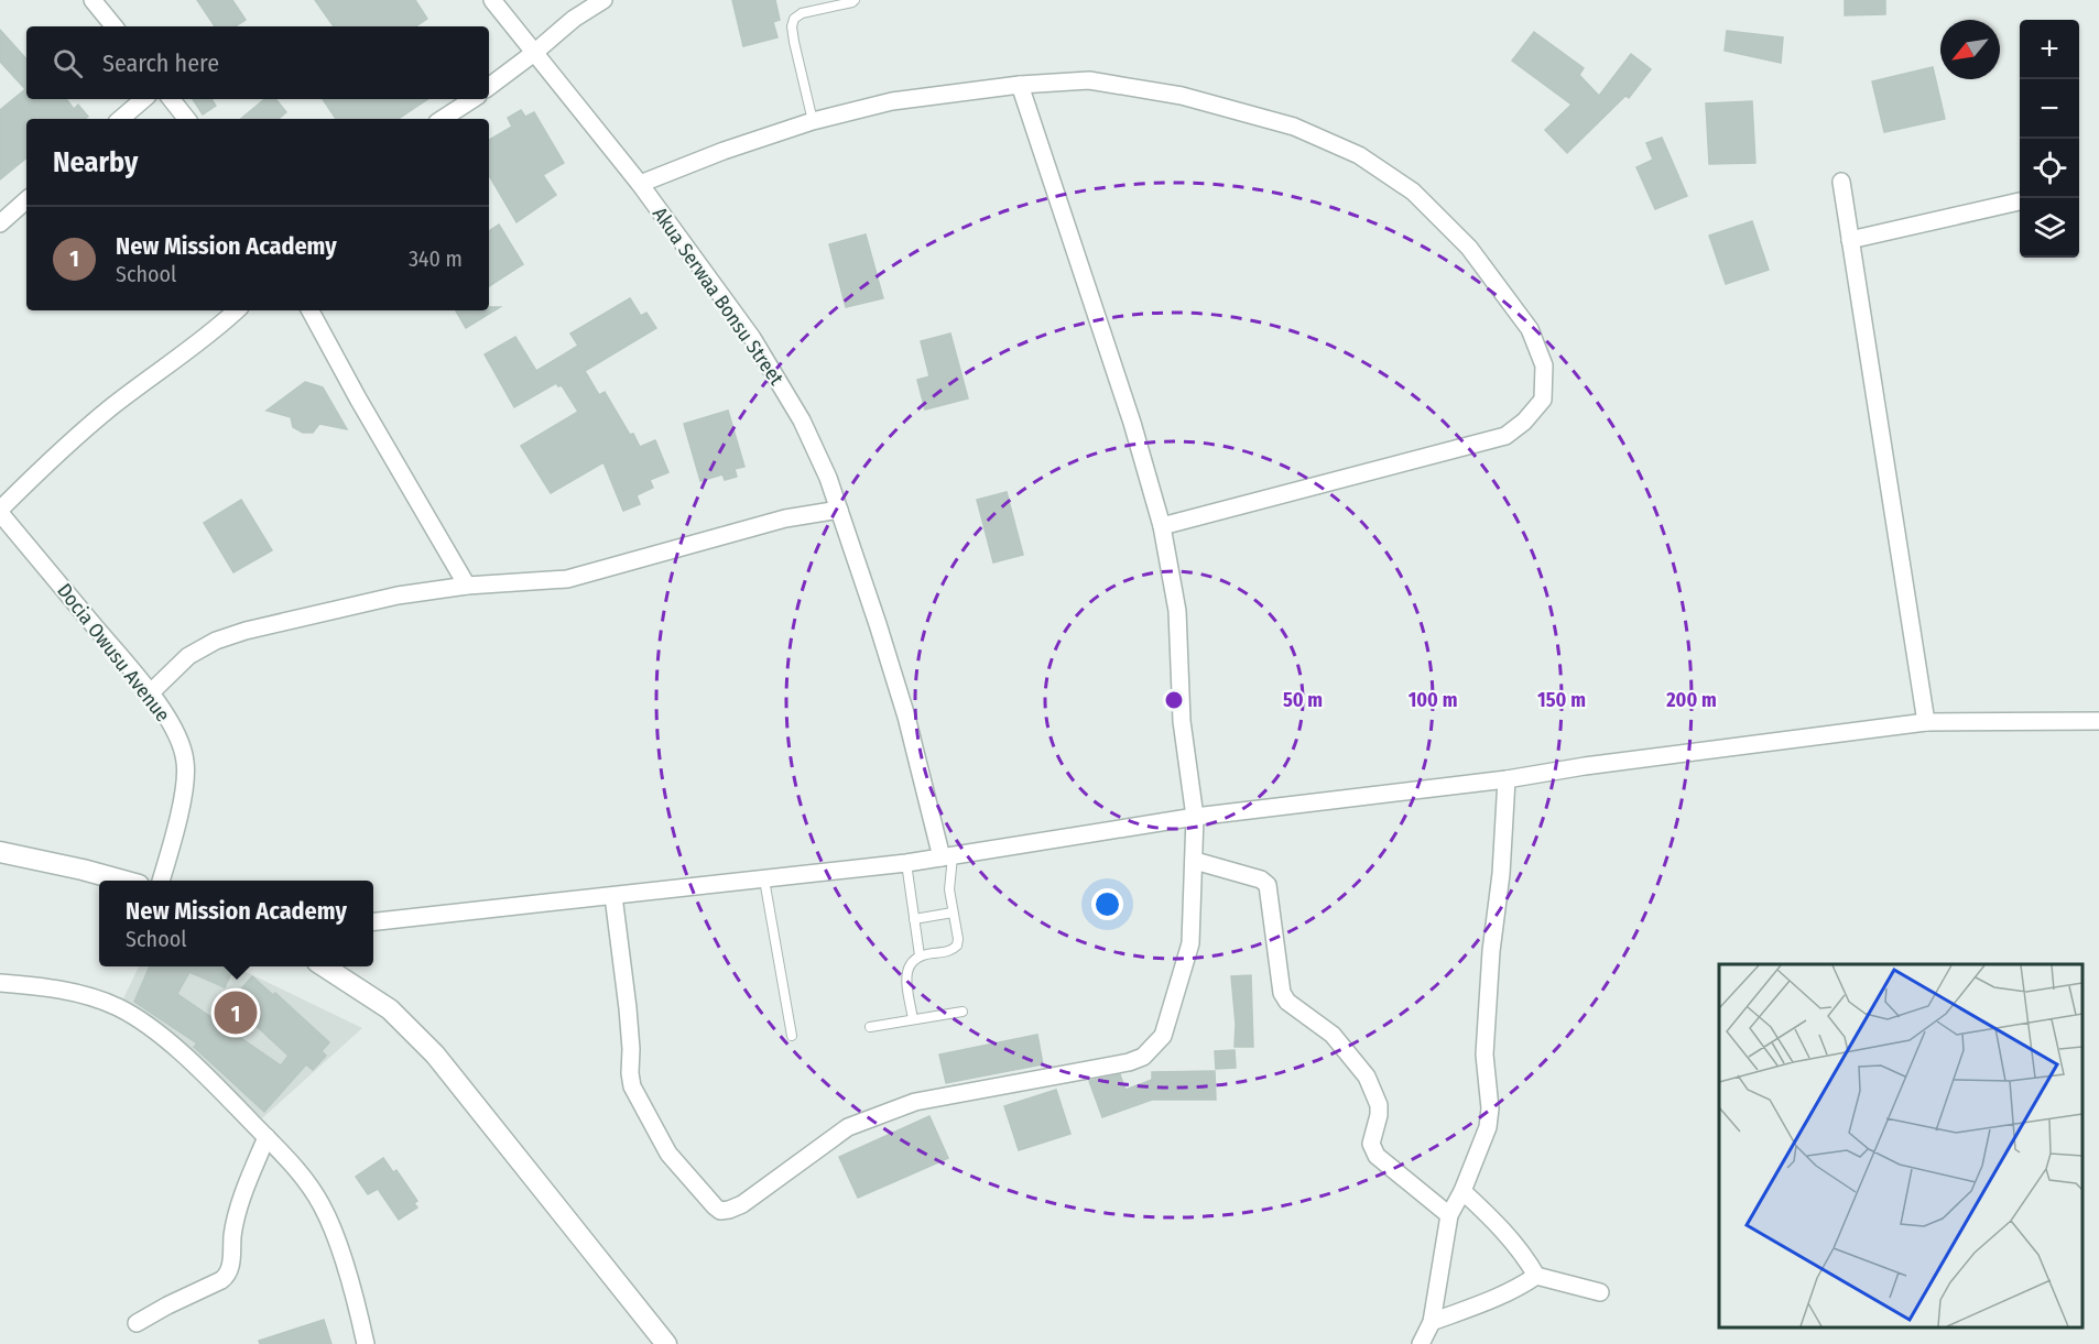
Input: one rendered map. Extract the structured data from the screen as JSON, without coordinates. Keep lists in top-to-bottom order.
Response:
{
  "streets": {
    "street": ["Akua Serwaa Bonsu Street", "Docia Owusu Avenue"]
  },
  "north": "bottom left",
  "page": {
    "map_buttons": ["+", "−"],
    "search": "Search here",
    "heading": "Nearby",
    "list": [
      {
        "mark": "1",
        "name": "New Mission Academy",
        "note": "School",
        "value": "340 m"
      }
    ],
    "popup": ["New Mission Academy", "School"],
    "pins": "1"
  },
  "rings": [
    "50 m",
    "100 m",
    "150 m",
    "200 m"
  ]
}
